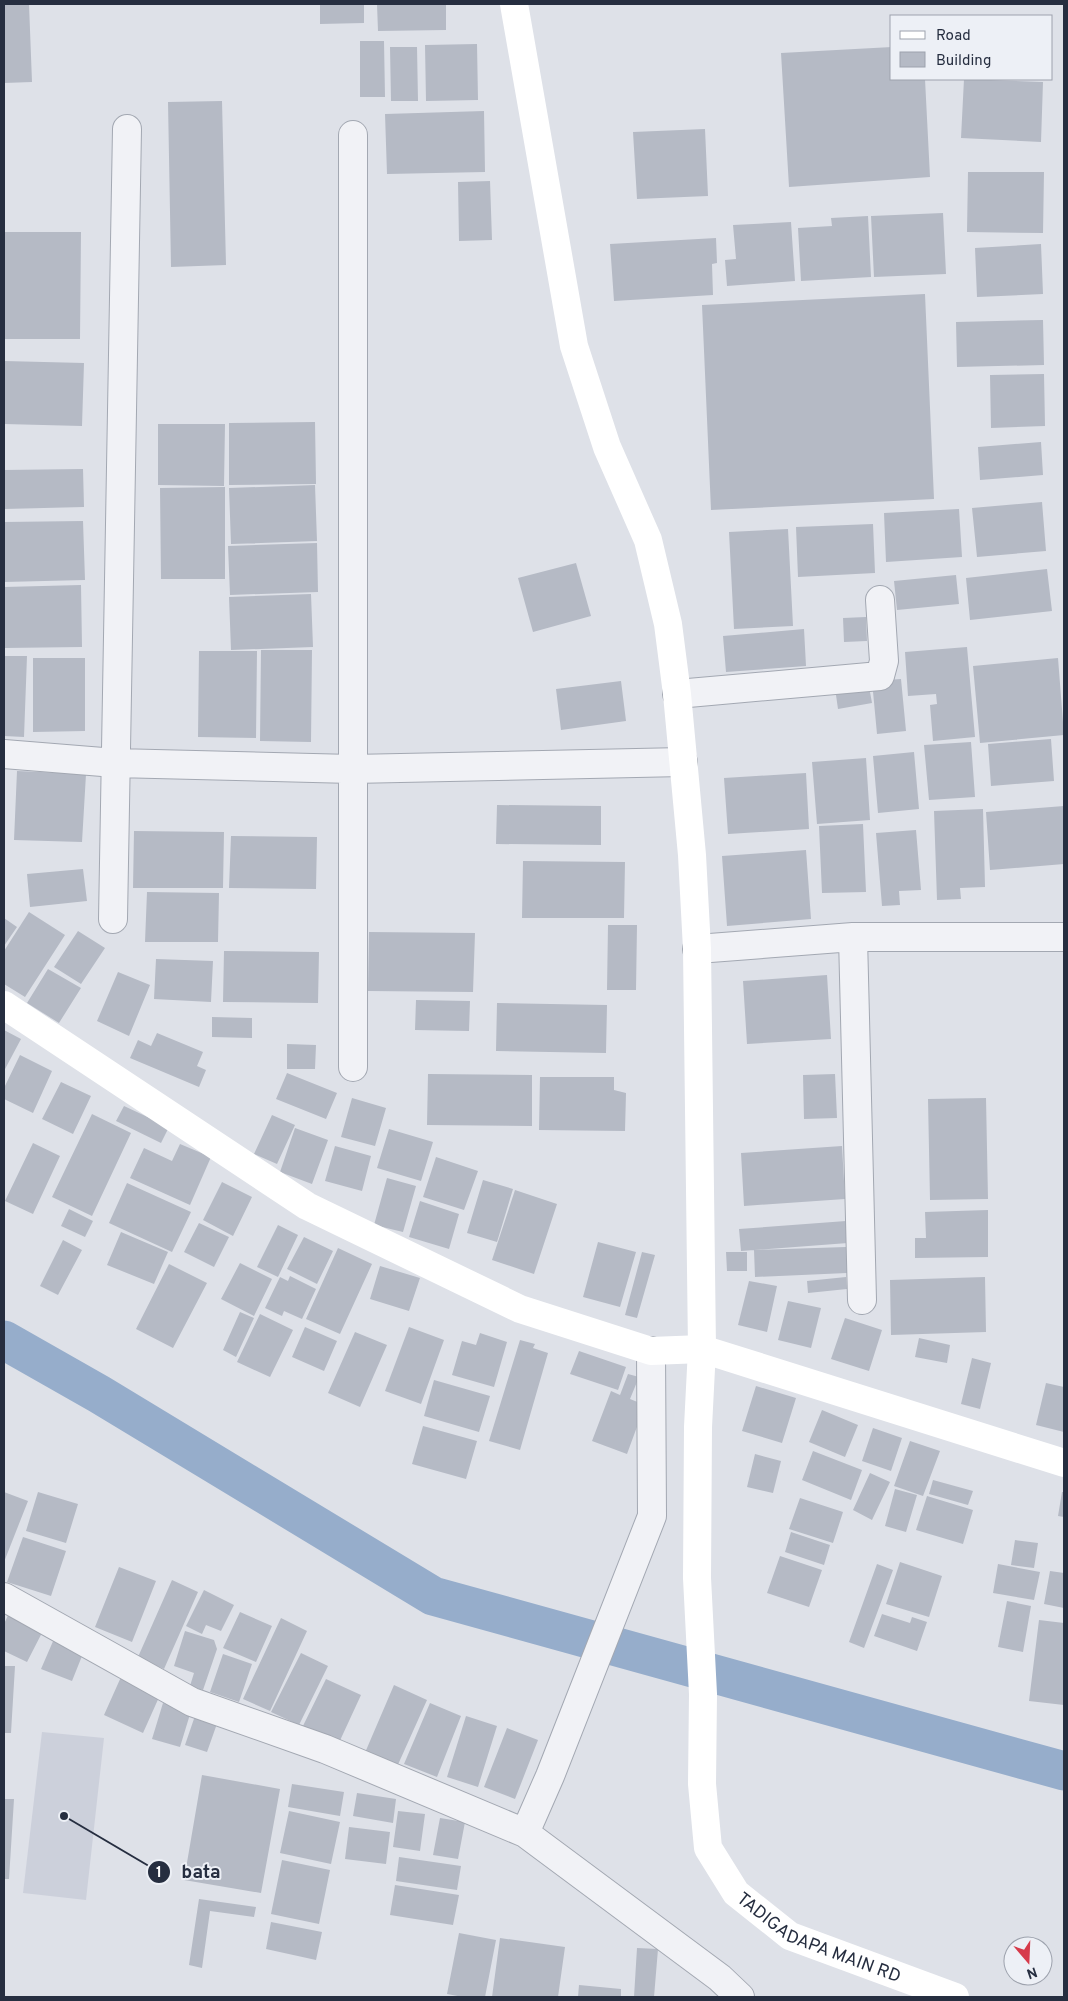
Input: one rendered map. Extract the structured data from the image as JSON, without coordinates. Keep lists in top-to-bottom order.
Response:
{
  "streets": {
    "main road": ["TADIGADAPA MAIN RD"]
  },
  "places": ["bata"],
  "legend": ["Road", "Building"],
  "north": "bottom"
}
